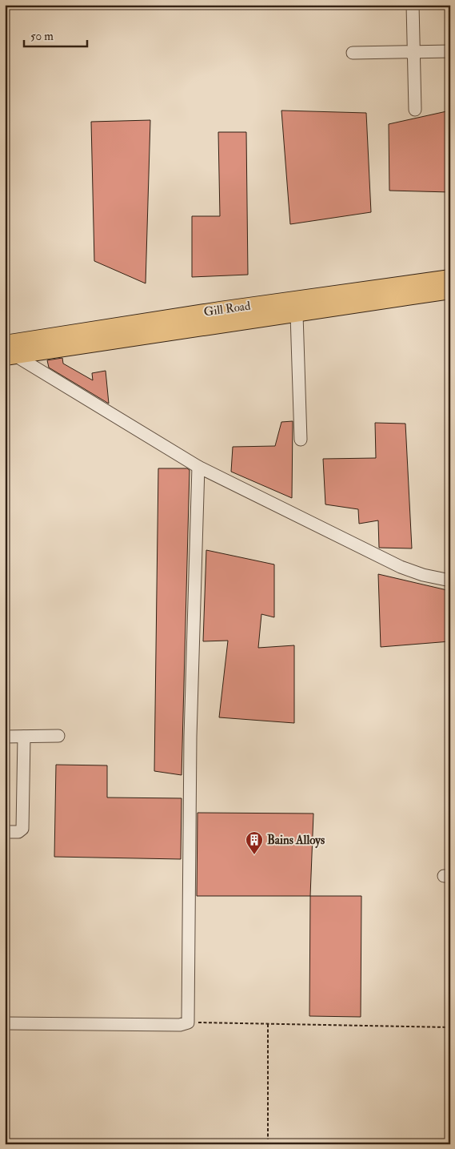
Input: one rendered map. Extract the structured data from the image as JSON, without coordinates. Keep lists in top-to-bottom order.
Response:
{
  "streets": {
    "main road": ["Gill Road"]
  },
  "places": {
    "building": ["Bains Alloys"]
  },
  "scale_bar": "50 m"
}
